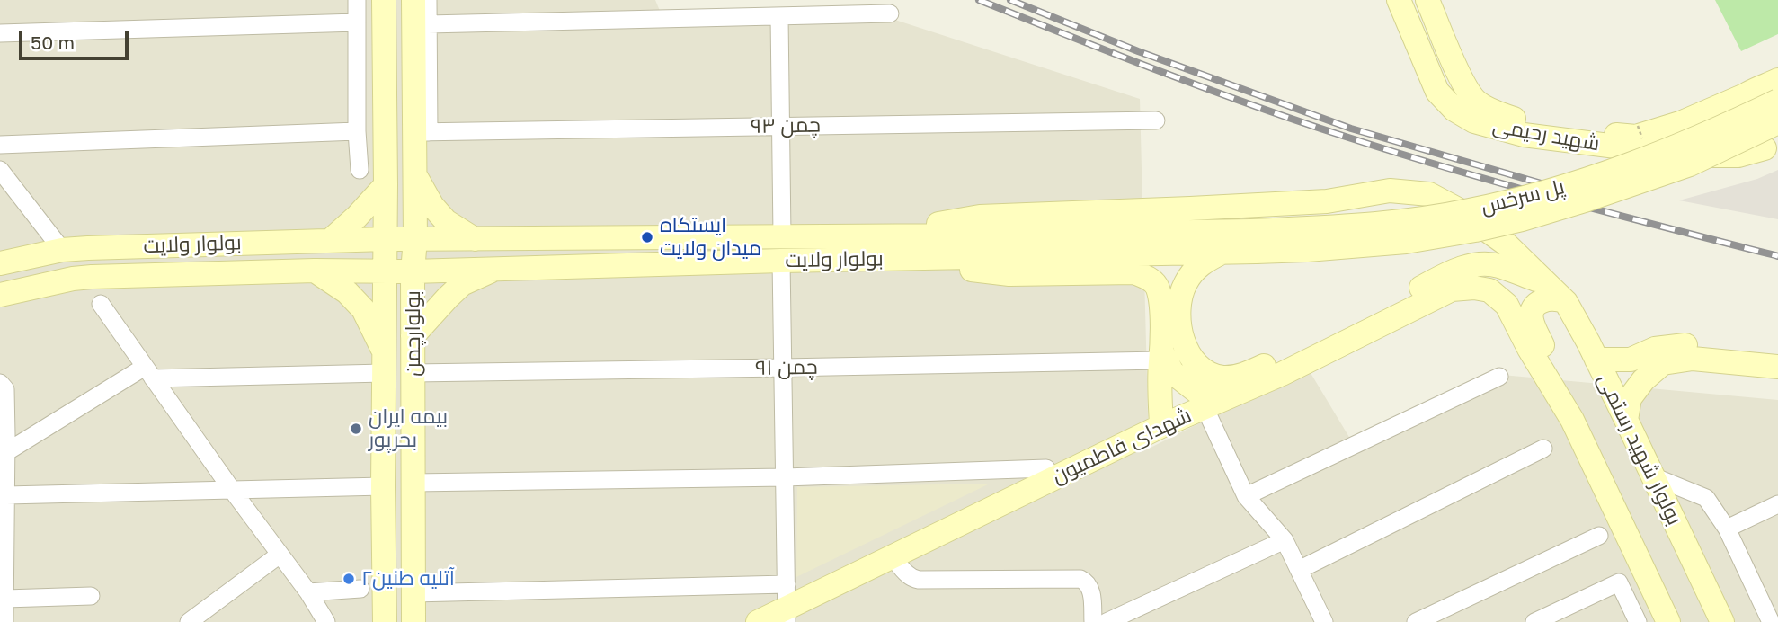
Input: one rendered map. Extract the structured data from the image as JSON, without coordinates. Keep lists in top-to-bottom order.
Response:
{
  "streets": {
    "main road": [
      "شهید رحیمی",
      "پل سرخس",
      "بولوار ولایت",
      "بولوارچمن",
      "شهدای فاطمیون",
      "بولوار شهید رستمی"
    ],
    "street": ["چمن ۹۳", "چمن ۹۱"]
  },
  "crossings": [
    ["پل سرخس", "بولوار ولایت"],
    ["بولوار ولایت", "بولوارچمن"],
    ["بولوار ولایت", "بولوار شهید رستمی"],
    ["بولوارچمن", "چمن ۹۱"]
  ],
  "places": ["ایستکاه میدان ولایت", "بيمه ايران بحرپور", "آتلیه طنین۲"],
  "scale_bar": "50 m"
}
